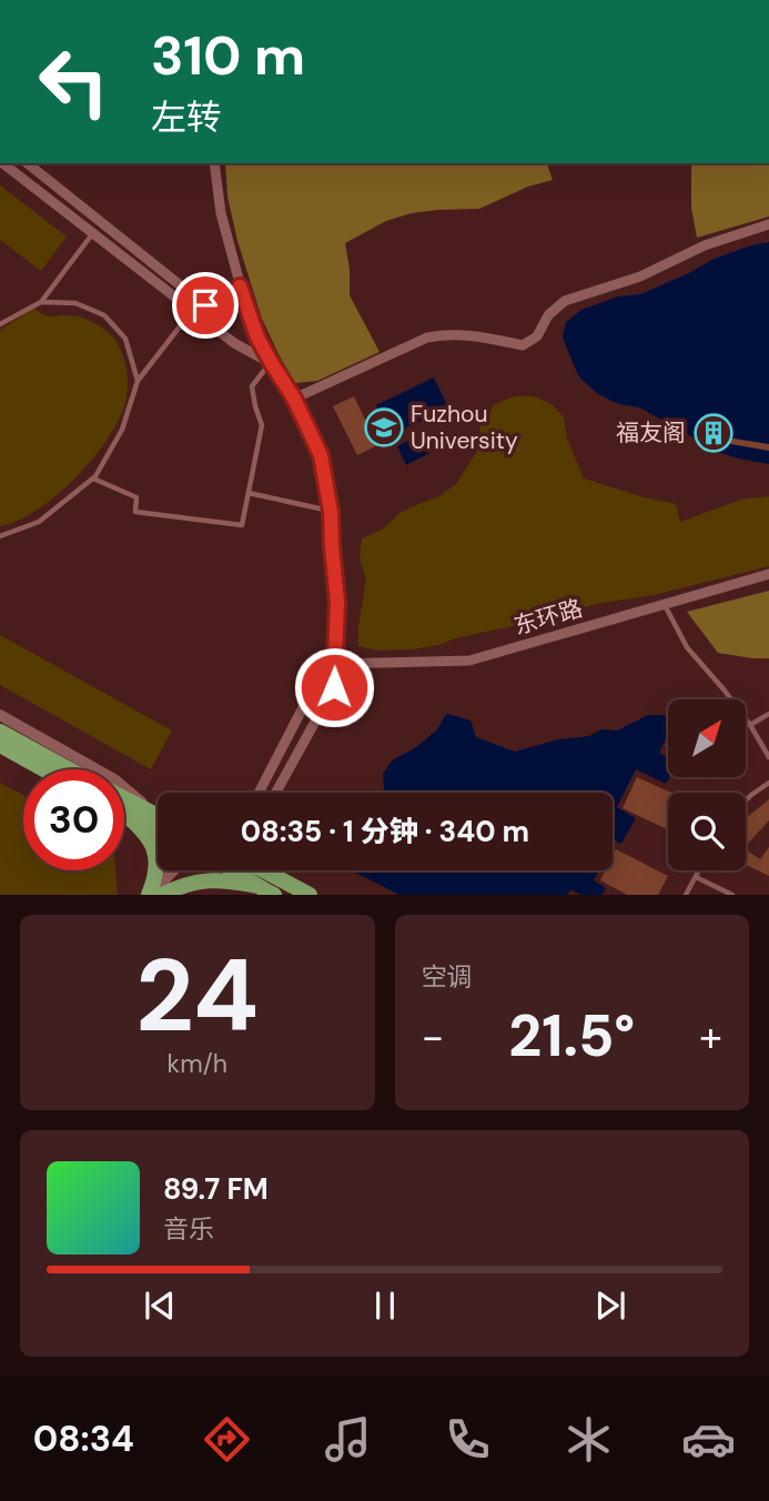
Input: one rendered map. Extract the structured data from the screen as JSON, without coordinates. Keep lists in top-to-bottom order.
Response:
{
  "streets": {
    "street": ["东环路"]
  },
  "places": {
    "school or university": ["Fuzhou University"],
    "building": ["福友阁"]
  },
  "north": "top right",
  "page": {
    "turn": ["310 m", "左转"],
    "limit": "30",
    "trip": "08:35 · 1 分钟 · 340 m",
    "tile": [
      ["24", "km/h"],
      "空调"
    ],
    "heat": ["−", "21.5°", "+"],
    "song": ["89.7 FM", "音乐"],
    "tabs": "08:34"
  }
}
